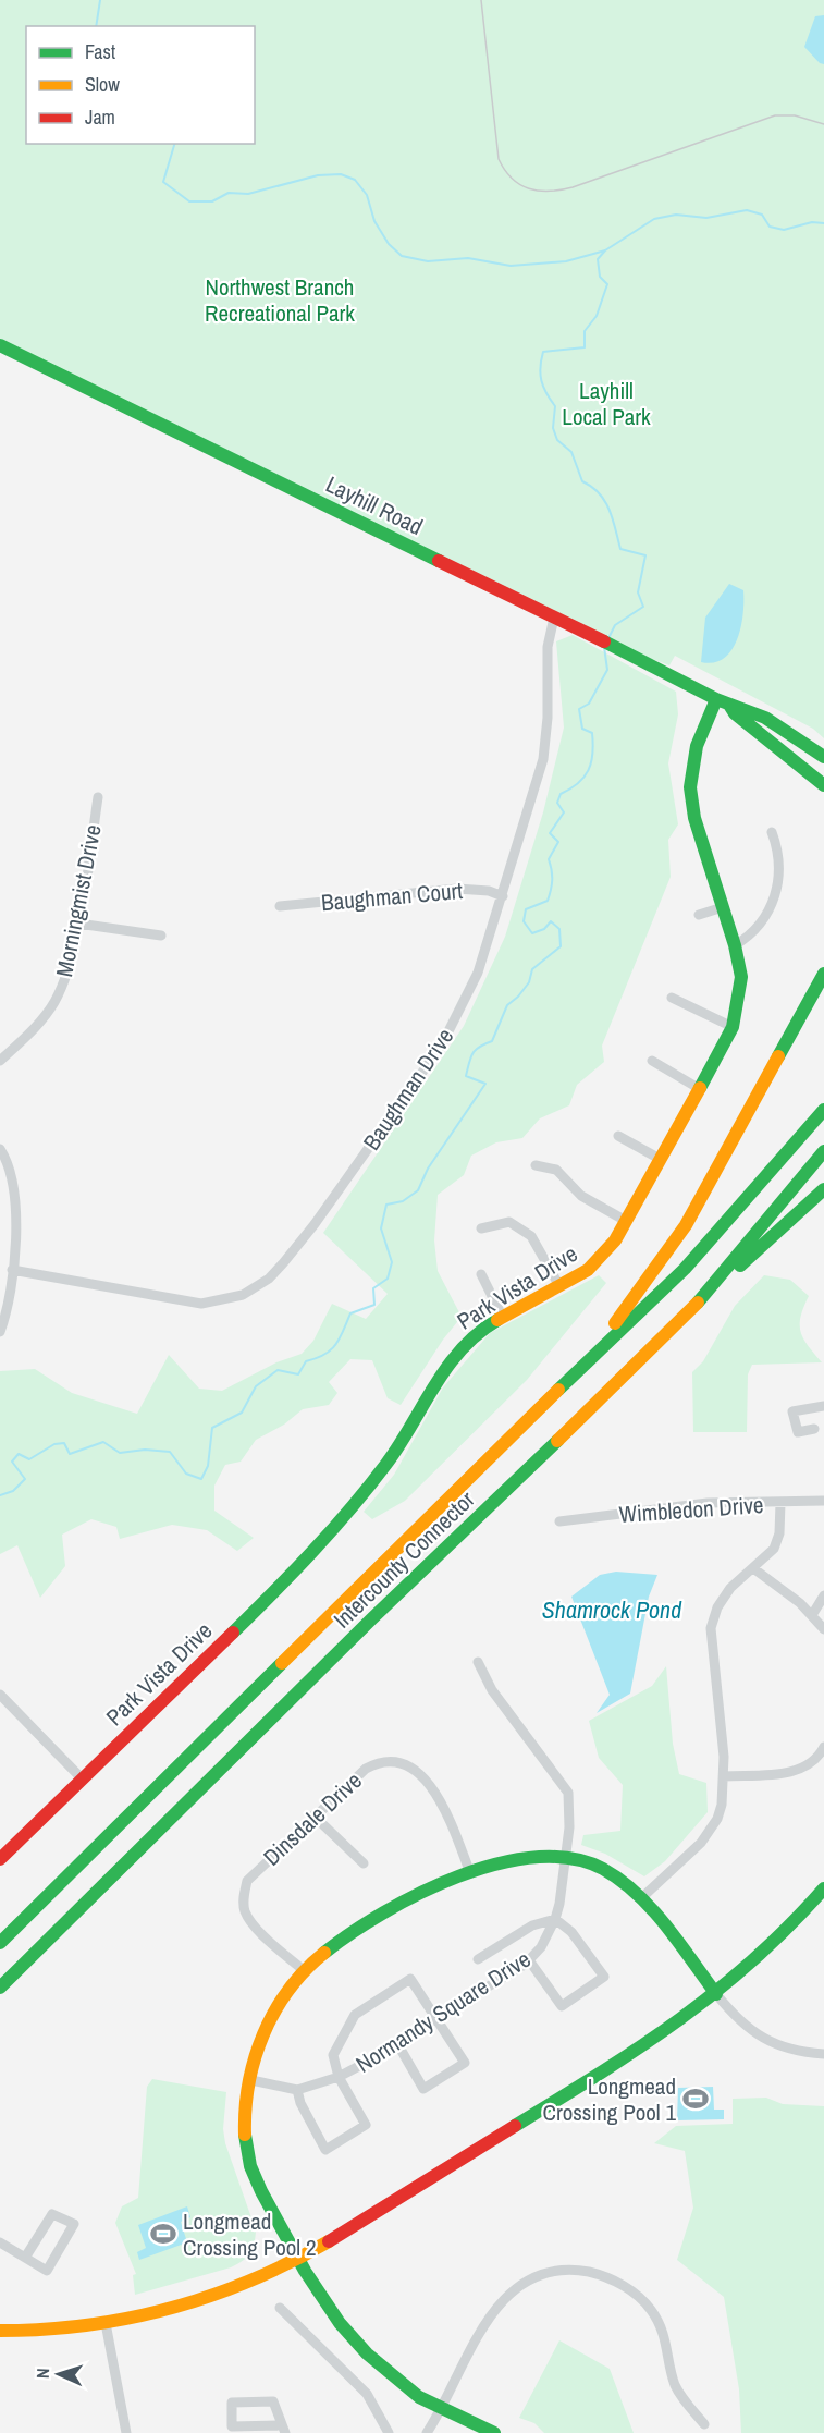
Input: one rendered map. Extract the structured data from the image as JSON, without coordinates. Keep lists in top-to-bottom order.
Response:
{
  "streets": {
    "main road": ["Layhill Road", "Park Vista Drive", "Intercounty Connector"],
    "street": [
      "Baughman Court",
      "Morningmist Drive",
      "Baughman Drive",
      "Wimbledon Drive",
      "Dinsdale Drive",
      "Normandy Square Drive"
    ]
  },
  "crossings": [
    ["Layhill Road", "Baughman Drive"],
    ["Layhill Road", "Park Vista Drive"],
    ["Baughman Court", "Baughman Drive"]
  ],
  "water": ["Shamrock Pond"],
  "parks": ["Northwest Branch Recreational Park", "Layhill Local Park"],
  "places": {
    "sports": ["Longmead Crossing Pool 1", "Longmead Crossing Pool 2"]
  },
  "legend": ["Fast", "Slow", "Jam"],
  "north": "left"
}
